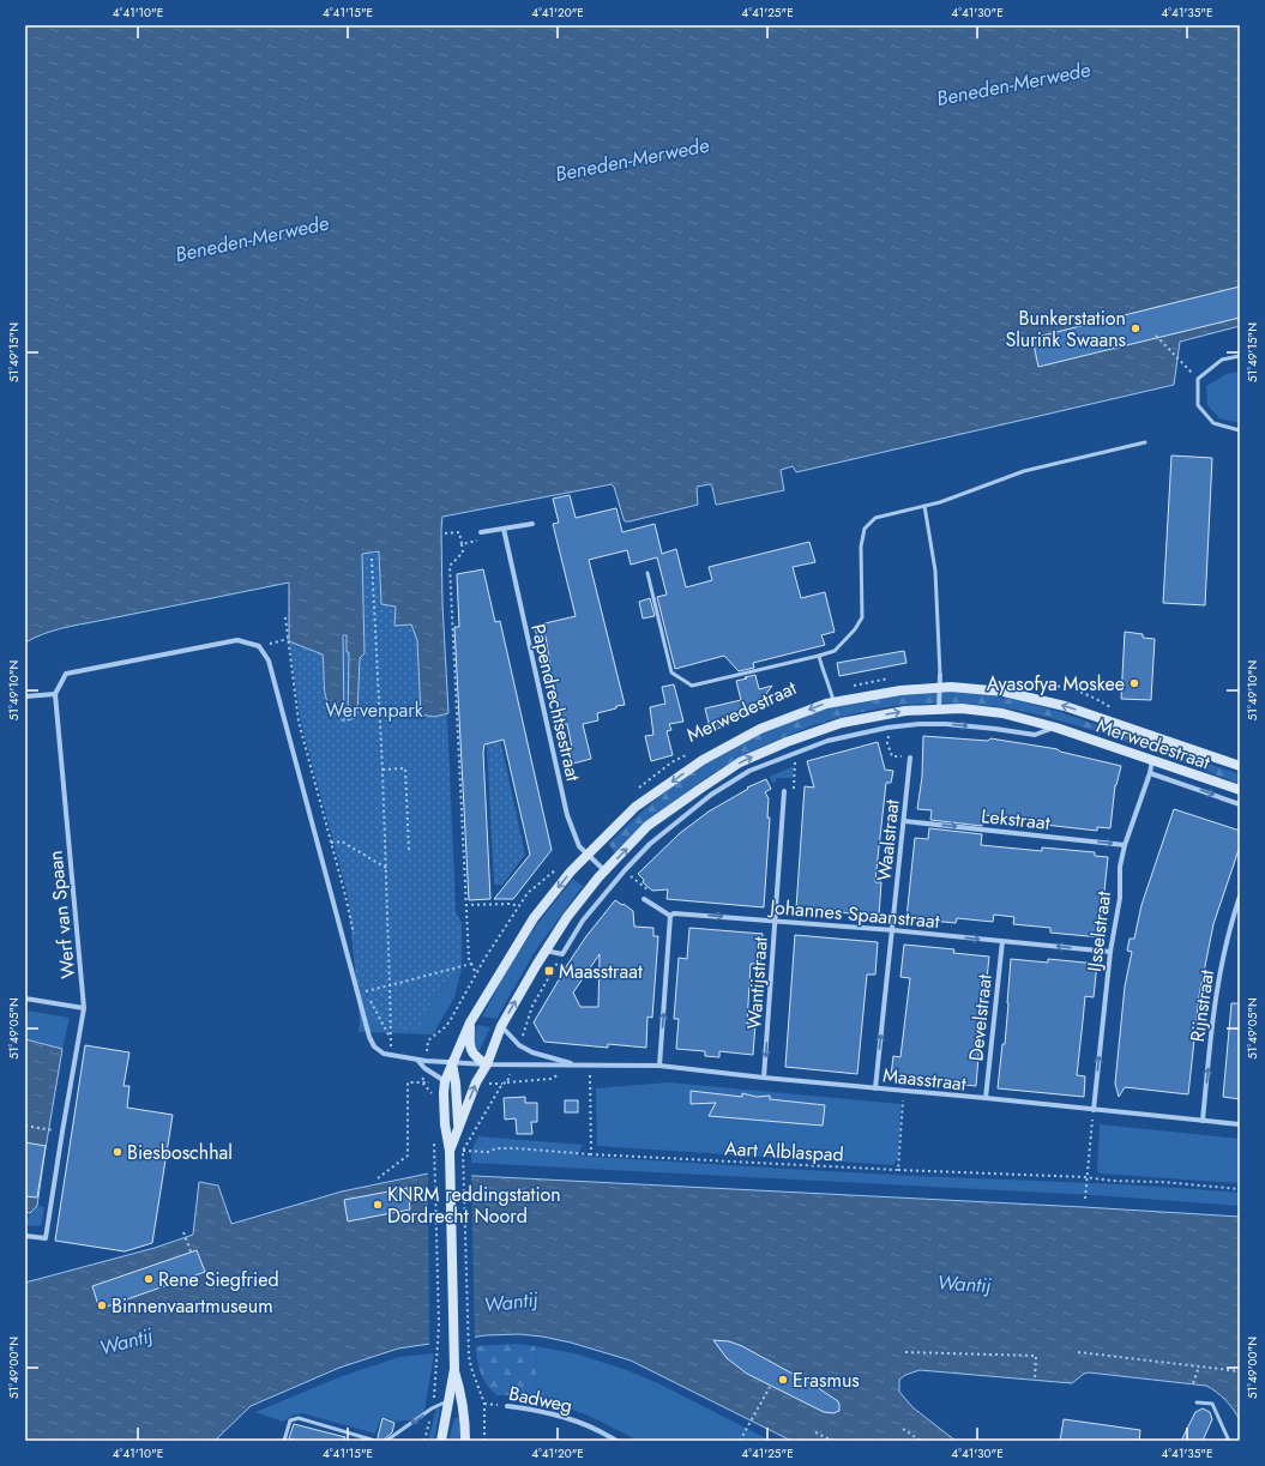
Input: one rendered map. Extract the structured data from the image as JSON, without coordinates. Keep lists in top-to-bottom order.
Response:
{
  "streets": {
    "main road": ["Merwedestraat"],
    "street": [
      "Papendrechtsestraat",
      "Lekstraat",
      "Waalstraat",
      "Johannes Spaanstraat",
      "Werf van Spaan",
      "IJsselstraat",
      "Wantijstraat",
      "Rijnstraat",
      "Develstraat",
      "Maasstraat",
      "Badweg"
    ],
    "path": ["Aart Alblaspad"]
  },
  "crossings": [
    ["Papendrechtsestraat", "Merwedestraat"],
    ["Merwedestraat", "IJsselstraat"],
    ["Merwedestraat", "Maasstraat"],
    ["Lekstraat", "Waalstraat"],
    ["Lekstraat", "IJsselstraat"],
    ["Waalstraat", "Johannes Spaanstraat"],
    ["Waalstraat", "Maasstraat"],
    ["Johannes Spaanstraat", "IJsselstraat"],
    ["Johannes Spaanstraat", "Wantijstraat"],
    ["Johannes Spaanstraat", "Develstraat"],
    ["IJsselstraat", "Maasstraat"],
    ["Wantijstraat", "Maasstraat"],
    ["Rijnstraat", "Maasstraat"],
    ["Develstraat", "Maasstraat"]
  ],
  "one_way": [
    "Lekstraat",
    "Waalstraat",
    "IJsselstraat",
    "Wantijstraat",
    "Rijnstraat"
  ],
  "water": ["Beneden-Merwede", "Wantij"],
  "parks": ["Wervenpark"],
  "places": {
    "other": [
      "Bunkerstation Slurink Swaans",
      "Ayasofya Moskee",
      "Biesboschhal",
      "KNRM reddingstation Dordrecht Noord",
      "Rene Siegfried",
      "Binnenvaartmuseum",
      "Erasmus"
    ],
    "transit": ["Maasstraat"]
  },
  "coordinates": [
    "4°41'10\"E",
    "4°41'15\"E",
    "4°41'20\"E",
    "4°41'25\"E",
    "4°41'30\"E",
    "4°41'35\"E",
    "51°49'15\"N",
    "51°49'10\"N",
    "51°49'05\"N",
    "51°49'00\"N"
  ]
}
